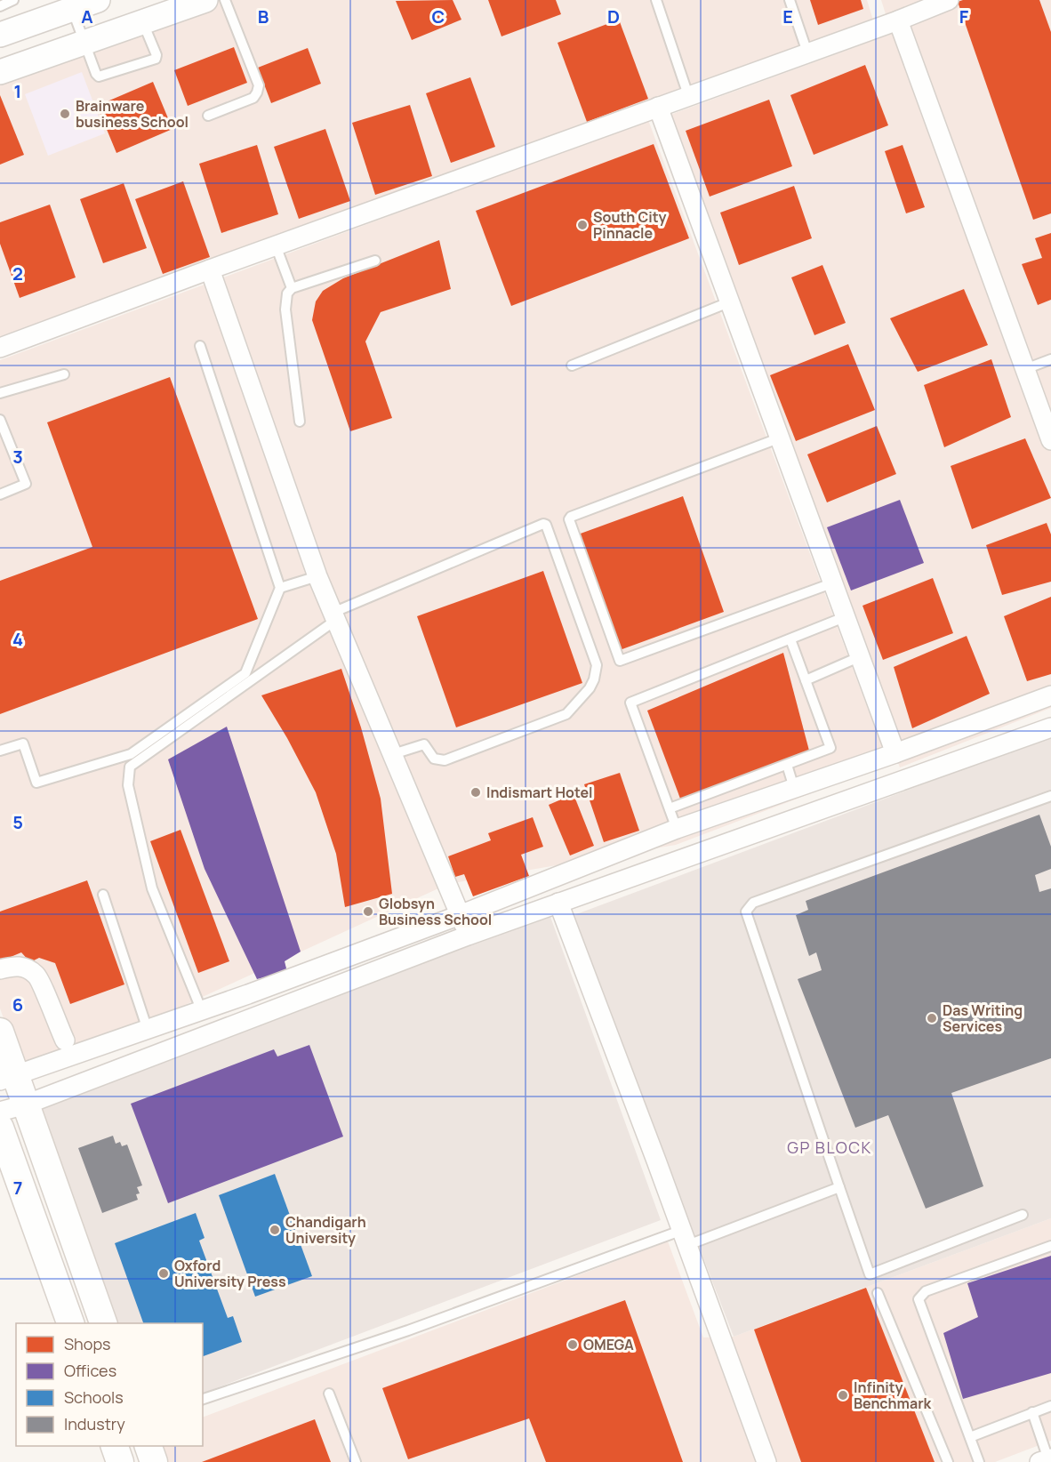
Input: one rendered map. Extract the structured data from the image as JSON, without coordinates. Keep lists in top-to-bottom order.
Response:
{
  "districts": ["GP BLOCK"],
  "places": [
    "Brainware business School",
    "South City Pinnacle",
    "Indismart Hotel",
    "Globsyn Business School",
    "Das Writing Services",
    "Chandigarh University",
    "Oxford University Press",
    "OMEGA",
    "Infinity Benchmark"
  ],
  "legend": [
    "Shops",
    "Offices",
    "Schools",
    "Industry"
  ],
  "grid": {
    "columns": [
      "A",
      "B",
      "C",
      "D",
      "E",
      "F"
    ],
    "rows": [
      "1",
      "2",
      "3",
      "4",
      "5",
      "6",
      "7"
    ]
  }
}
